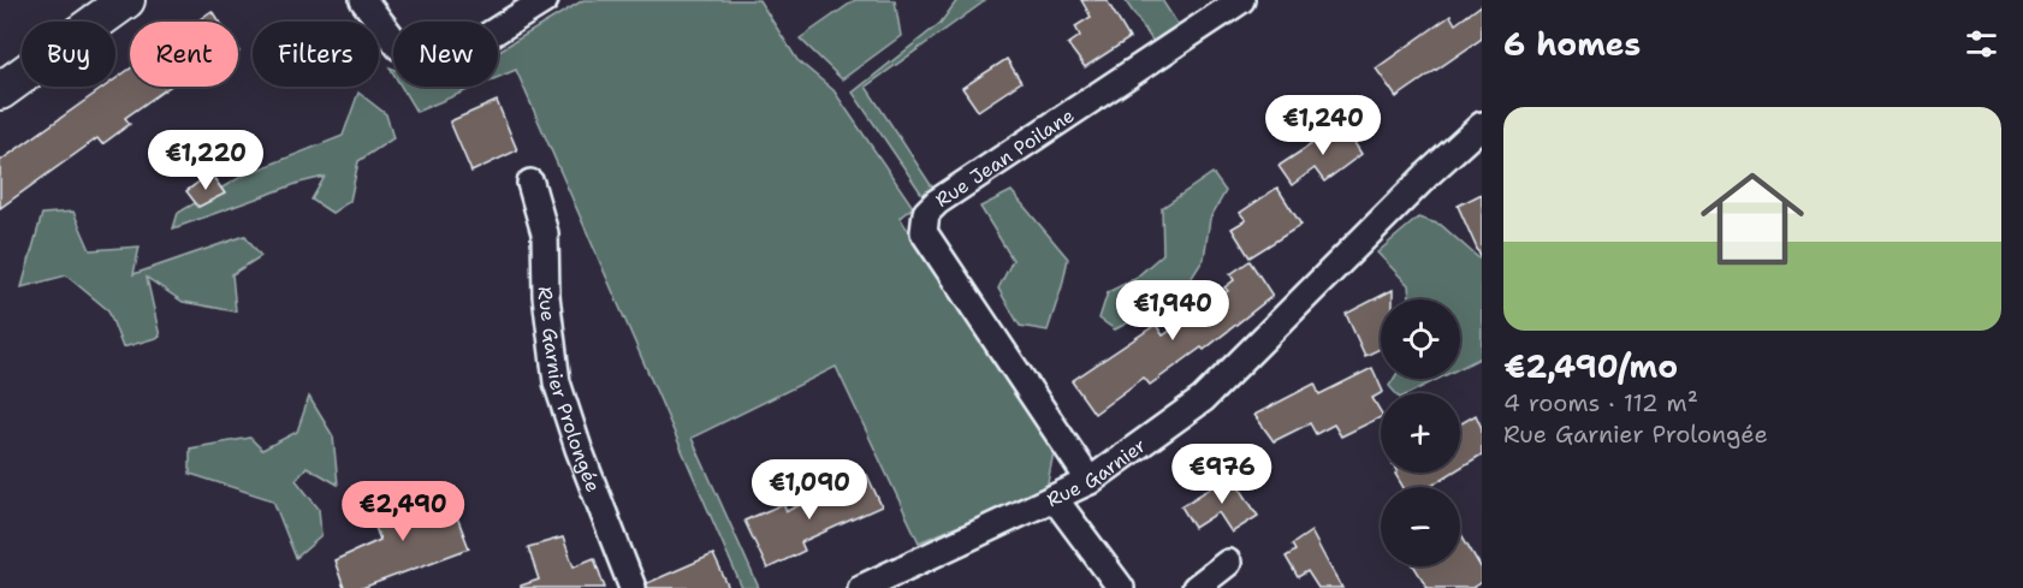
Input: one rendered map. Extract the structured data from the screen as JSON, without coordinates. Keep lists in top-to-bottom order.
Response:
{
  "streets": {
    "street": ["Rue Jean Poilane", "Rue Garnier Prolongée", "Rue Garnier"]
  },
  "crossings": [
    ["Rue Jean Poilane", "Rue Garnier"]
  ],
  "page": {
    "heading": "6 homes",
    "chip": [
      "Buy",
      "Rent",
      "Filters",
      "New"
    ],
    "list": [
      {
        "name": "€2,490/mo",
        "note": "4 rooms · 112 m² · Rue Garnier Prolongée"
      }
    ],
    "price": [
      "€1,240",
      "€1,220",
      "€1,940",
      "€976",
      "€1,090",
      "€2,490"
    ],
    "map_buttons": ["+", "−"]
  }
}
